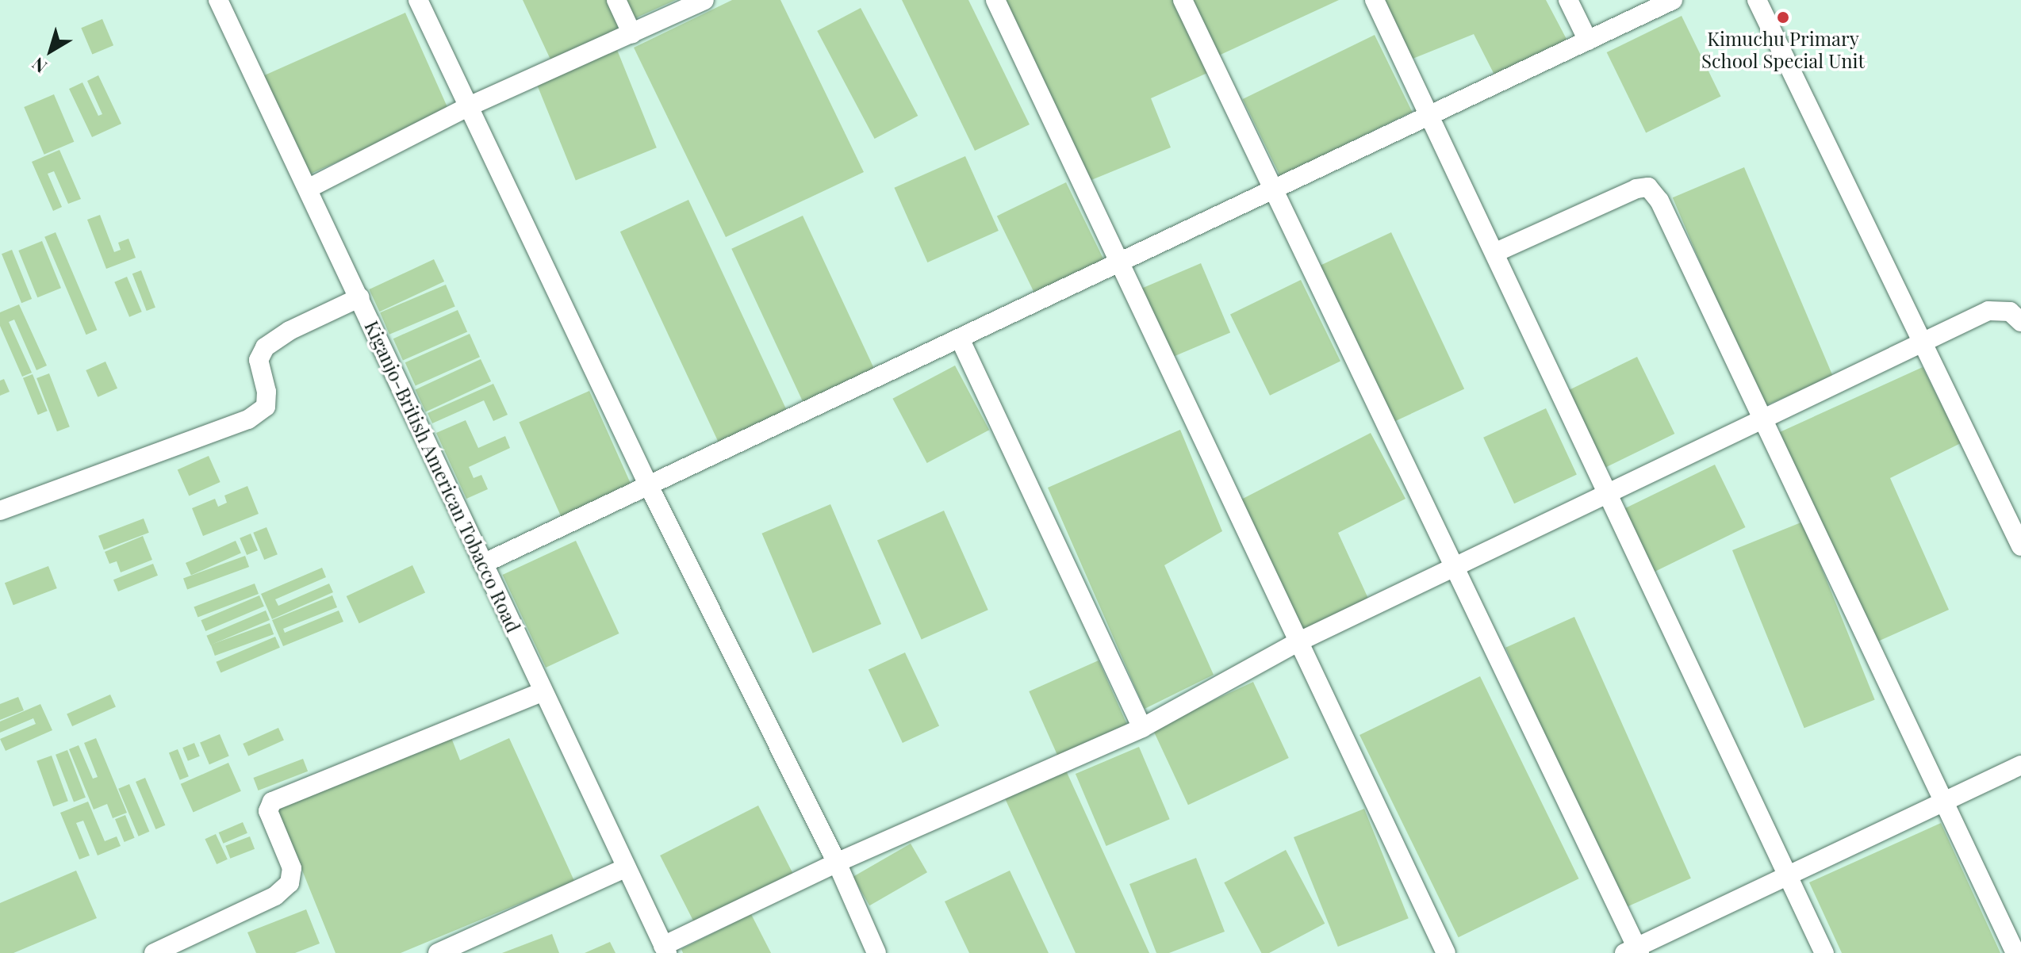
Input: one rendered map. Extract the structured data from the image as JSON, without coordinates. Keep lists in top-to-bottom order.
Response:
{
  "streets": {
    "street": ["Kiganjo-British American Tobacco Road"]
  },
  "places": ["Kimuchu Primary School Special Unit"],
  "north": "bottom left"
}
